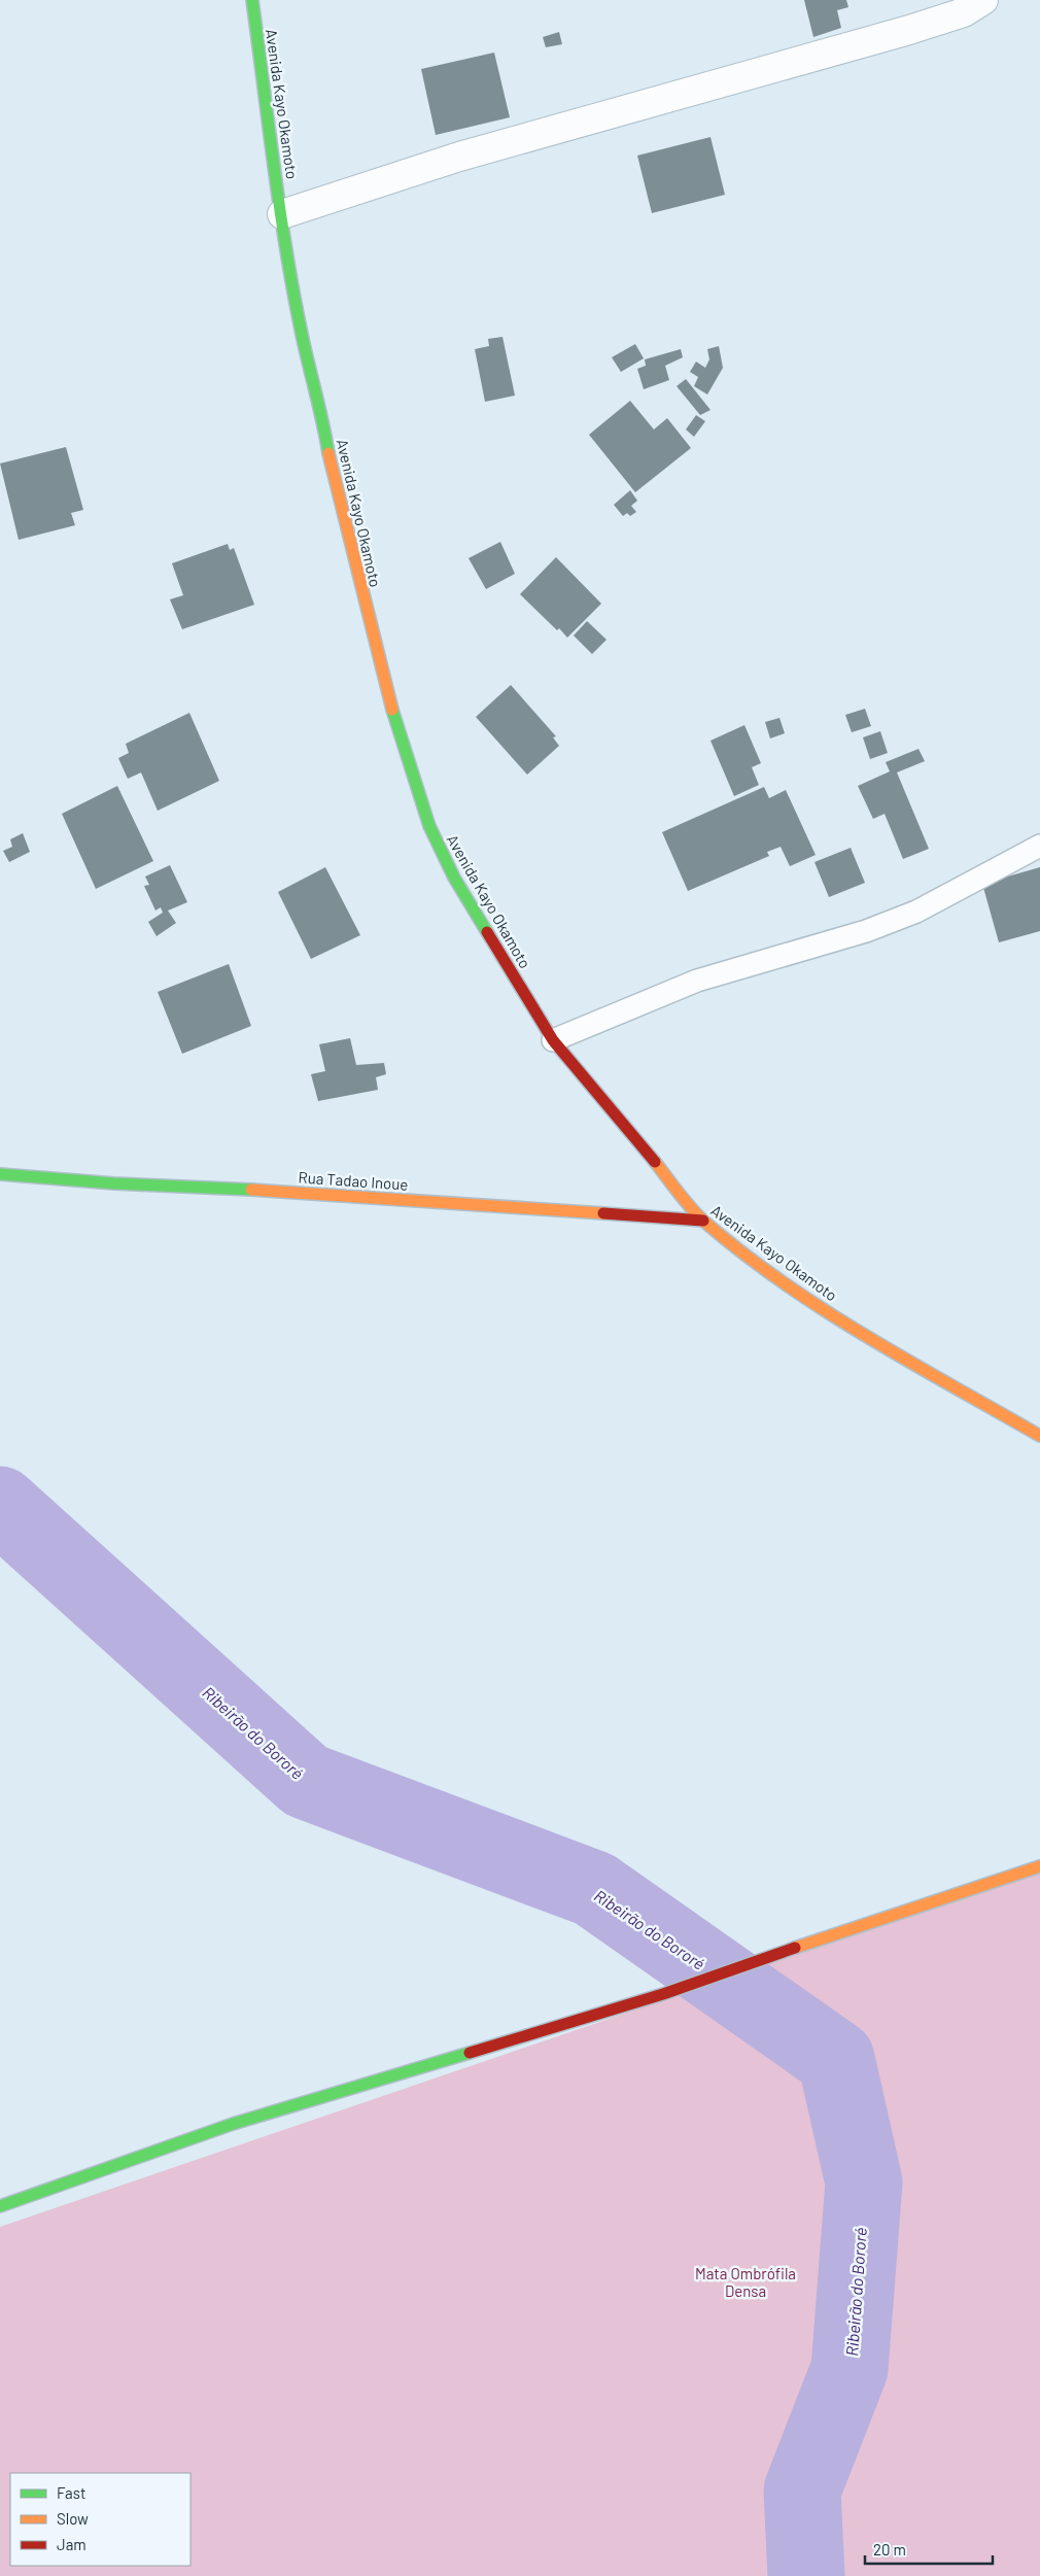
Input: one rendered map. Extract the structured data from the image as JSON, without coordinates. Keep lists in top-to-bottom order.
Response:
{
  "streets": {
    "street": ["Avenida Kayo Okamoto", "Rua Tadao Inoue"]
  },
  "crossings": [
    ["Avenida Kayo Okamoto", "Rua Tadao Inoue"]
  ],
  "water": ["Ribeirão do Bororé"],
  "parks": ["Mata Ombrófila Densa"],
  "legend": ["Fast", "Slow", "Jam"],
  "scale_bar": "20 m"
}
